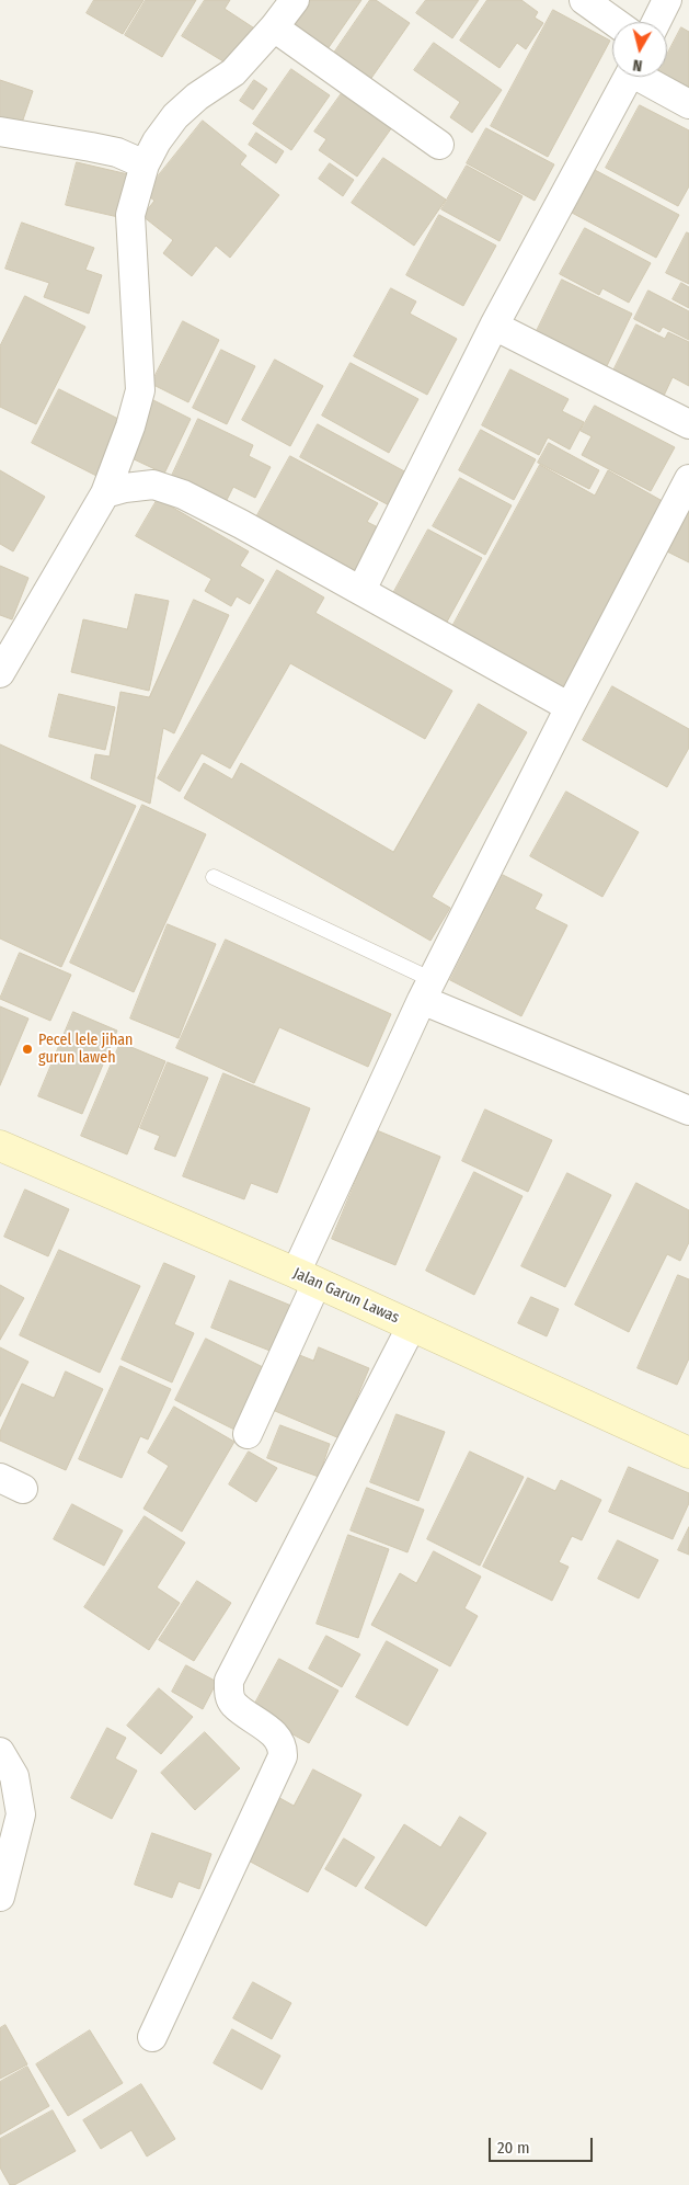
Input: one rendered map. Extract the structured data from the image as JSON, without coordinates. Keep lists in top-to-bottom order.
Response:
{
  "streets": {
    "main road": ["Jalan Garun Lawas"]
  },
  "places": ["Pecel lele jihan gurun laweh"],
  "scale_bar": "20 m",
  "north": "bottom"
}
